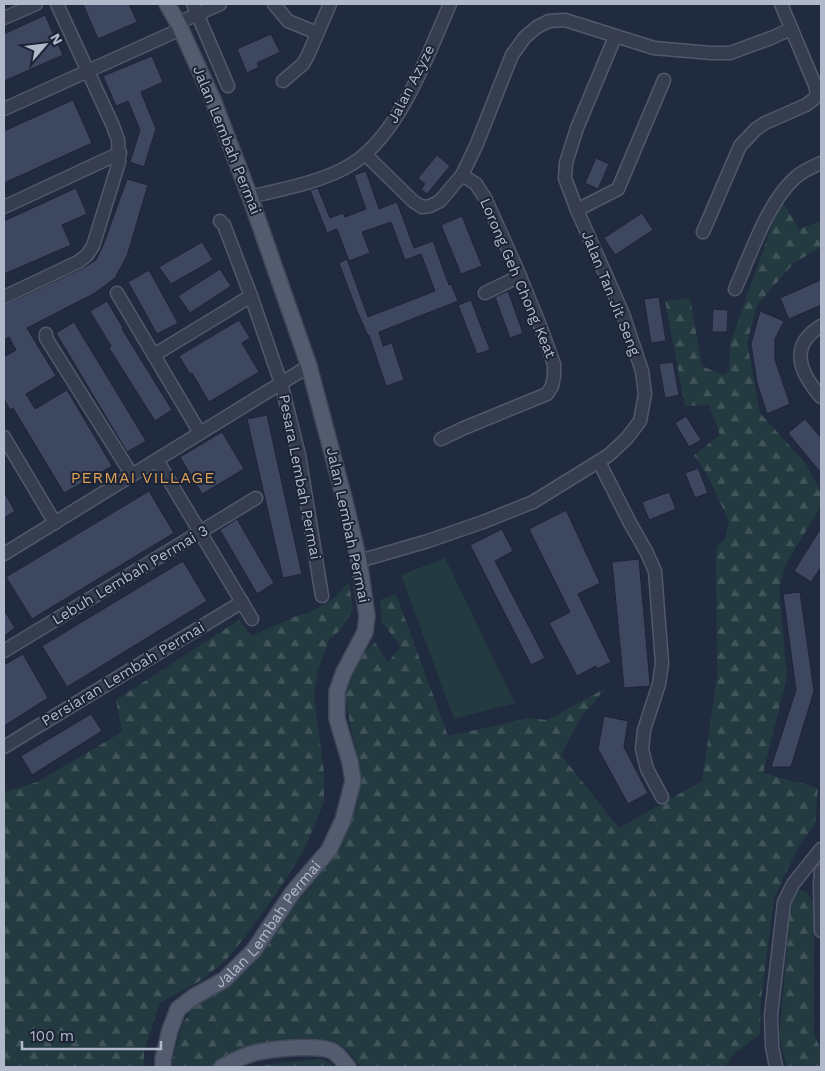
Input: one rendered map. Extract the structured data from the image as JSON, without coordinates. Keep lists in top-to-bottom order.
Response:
{
  "streets": {
    "main road": ["Jalan Lembah Permai"],
    "street": [
      "Jalan Azyze",
      "Lorong Geh Chong Keat",
      "Jalan Tan Jit Seng",
      "Pesara Lembah Permai",
      "Lebuh Lembah Permai 3",
      "Persiaran Lembah Permai"
    ]
  },
  "crossings": [
    ["Jalan Azyze", "Jalan Lembah Permai"],
    ["Jalan Lembah Permai", "Jalan Tan Jit Seng"]
  ],
  "districts": ["PERMAI VILLAGE"],
  "scale_bar": "100 m",
  "north": "top right"
}
